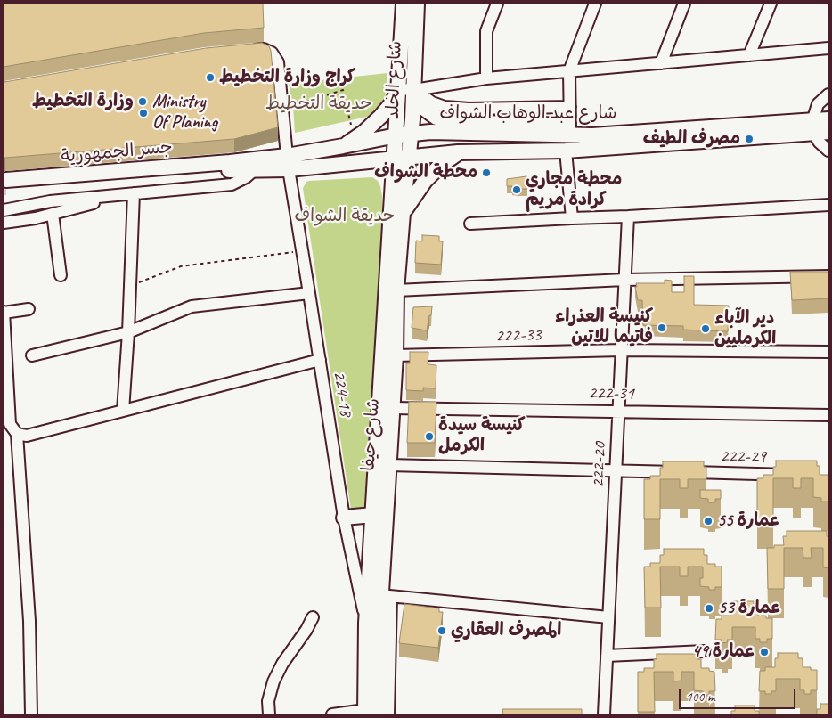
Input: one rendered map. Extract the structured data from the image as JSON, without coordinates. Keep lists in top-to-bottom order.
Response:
{
  "streets": {
    "main road": [
      "شارع الخلد",
      "شارع عبد الوهاب الشواف",
      "جسر الجمهورية",
      "شارع حيفا"
    ],
    "street": [
      "222-33",
      "224-18",
      "222-31",
      "222-29",
      "222-20"
    ]
  },
  "crossings": [
    ["شارع الخلد", "شارع عبد الوهاب الشواف"],
    ["شارع الخلد", "شارع حيفا"],
    ["شارع عبد الوهاب الشواف", "جسر الجمهورية"],
    ["شارع عبد الوهاب الشواف", "224-18"],
    ["شارع عبد الوهاب الشواف", "شارع حيفا"],
    ["222-33", "شارع حيفا"],
    ["222-33", "222-20"],
    ["224-18", "شارع حيفا"],
    ["222-31", "شارع حيفا"],
    ["222-31", "222-20"],
    ["شارع حيفا", "222-29"],
    ["222-29", "222-20"]
  ],
  "parks": ["حديقة التخطيط", "حديقة الشواف"],
  "places": [
    "كراج وزارة التخطيط",
    "وزارة التخطيط",
    "Ministry Of Planing",
    "مصرف الطيف",
    "محطة الشواف",
    "محطة مجاري كرادة مريم",
    "كنيسة العذراء فاتيما للاتين",
    "دير الآباء الكرمليين",
    "كنيسة سيدة الكرمل",
    "عمارة 55",
    "عمارة 53",
    "المصرف العقاري",
    "عمارة 49"
  ],
  "scale_bar": "100 m"
}
